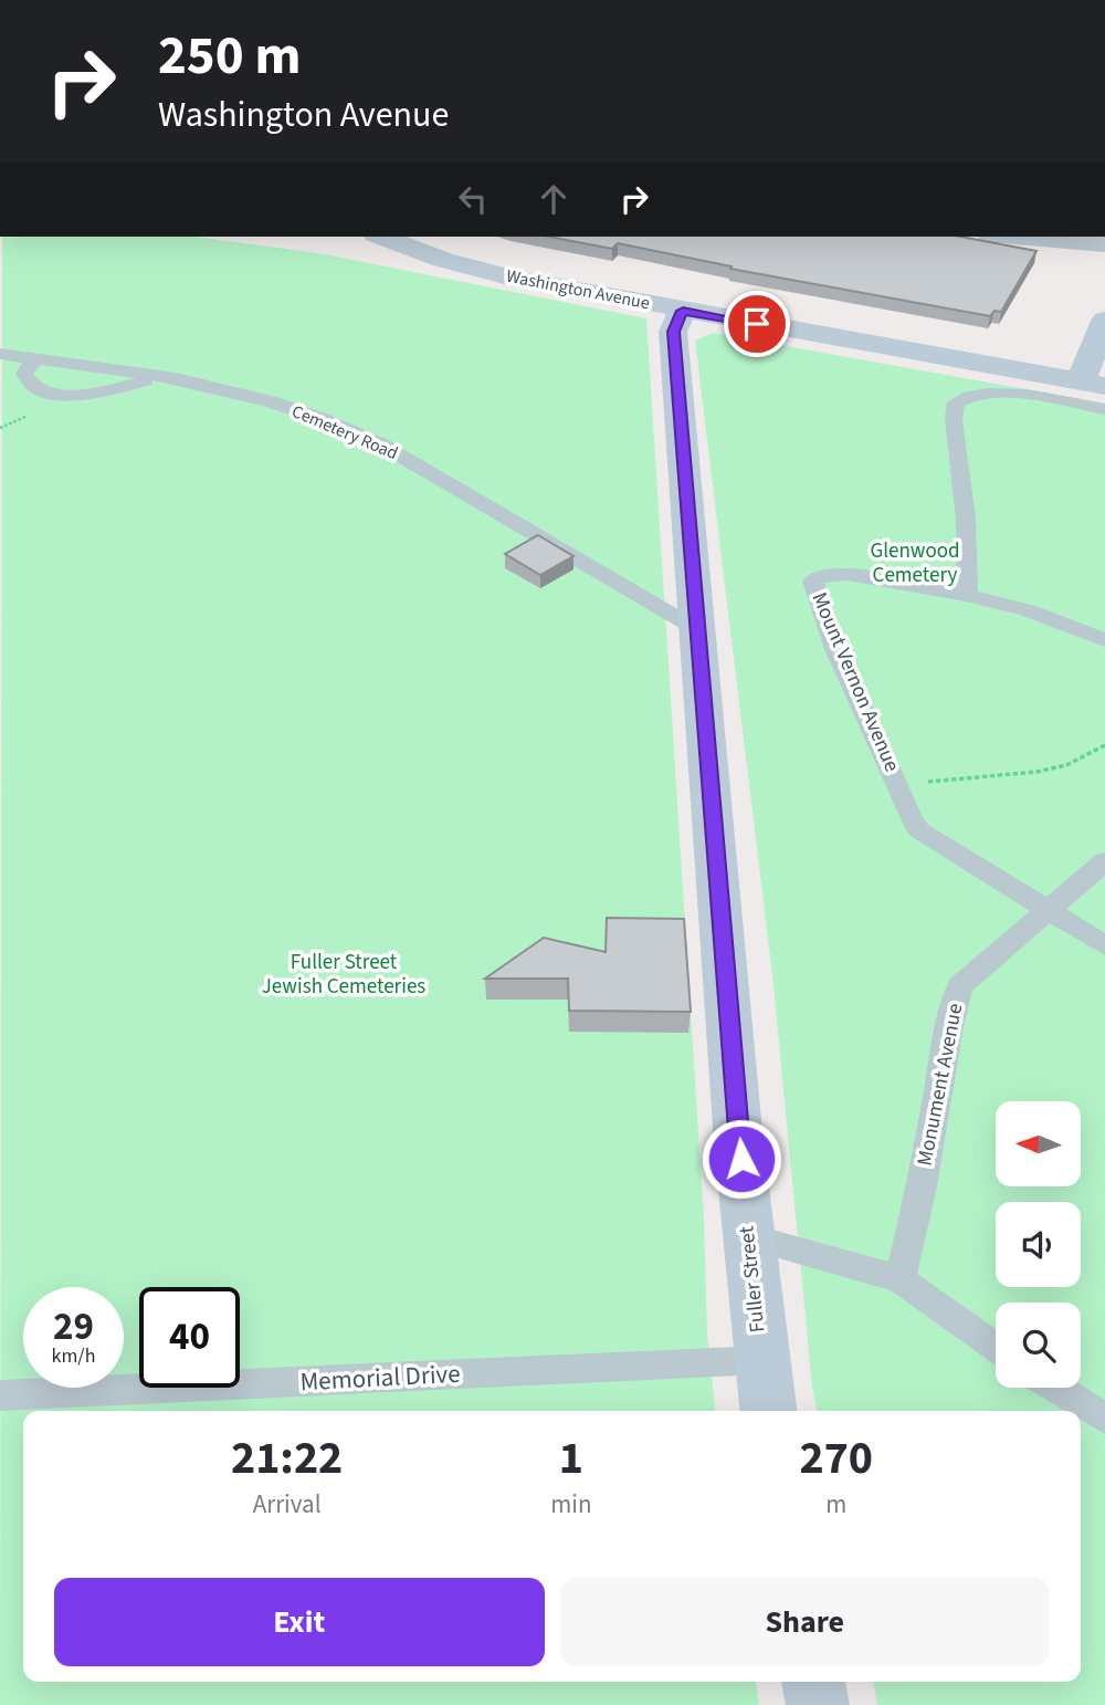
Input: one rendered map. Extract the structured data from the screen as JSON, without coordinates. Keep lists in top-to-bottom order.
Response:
{
  "streets": {
    "street": ["Washington Avenue", "Fuller Street"],
    "lane": [
      "Cemetery Road",
      "Mount Vernon Avenue",
      "Monument Avenue",
      "Memorial Drive"
    ]
  },
  "crossings": [
    ["Washington Avenue", "Fuller Street"],
    ["Cemetery Road", "Fuller Street"],
    ["Mount Vernon Avenue", "Monument Avenue"],
    ["Fuller Street", "Memorial Drive"]
  ],
  "parks": ["Glenwood Cemetery", "Fuller Street Jewish Cemeteries"],
  "north": "left",
  "page": {
    "turn": ["250 m", "Washington Avenue"],
    "speed": "29 km/h",
    "limit": "40",
    "eta": [
      "21:22",
      "Arrival",
      "1",
      "min",
      "270",
      "m"
    ],
    "buttons": ["Exit", "Share"]
  }
}
